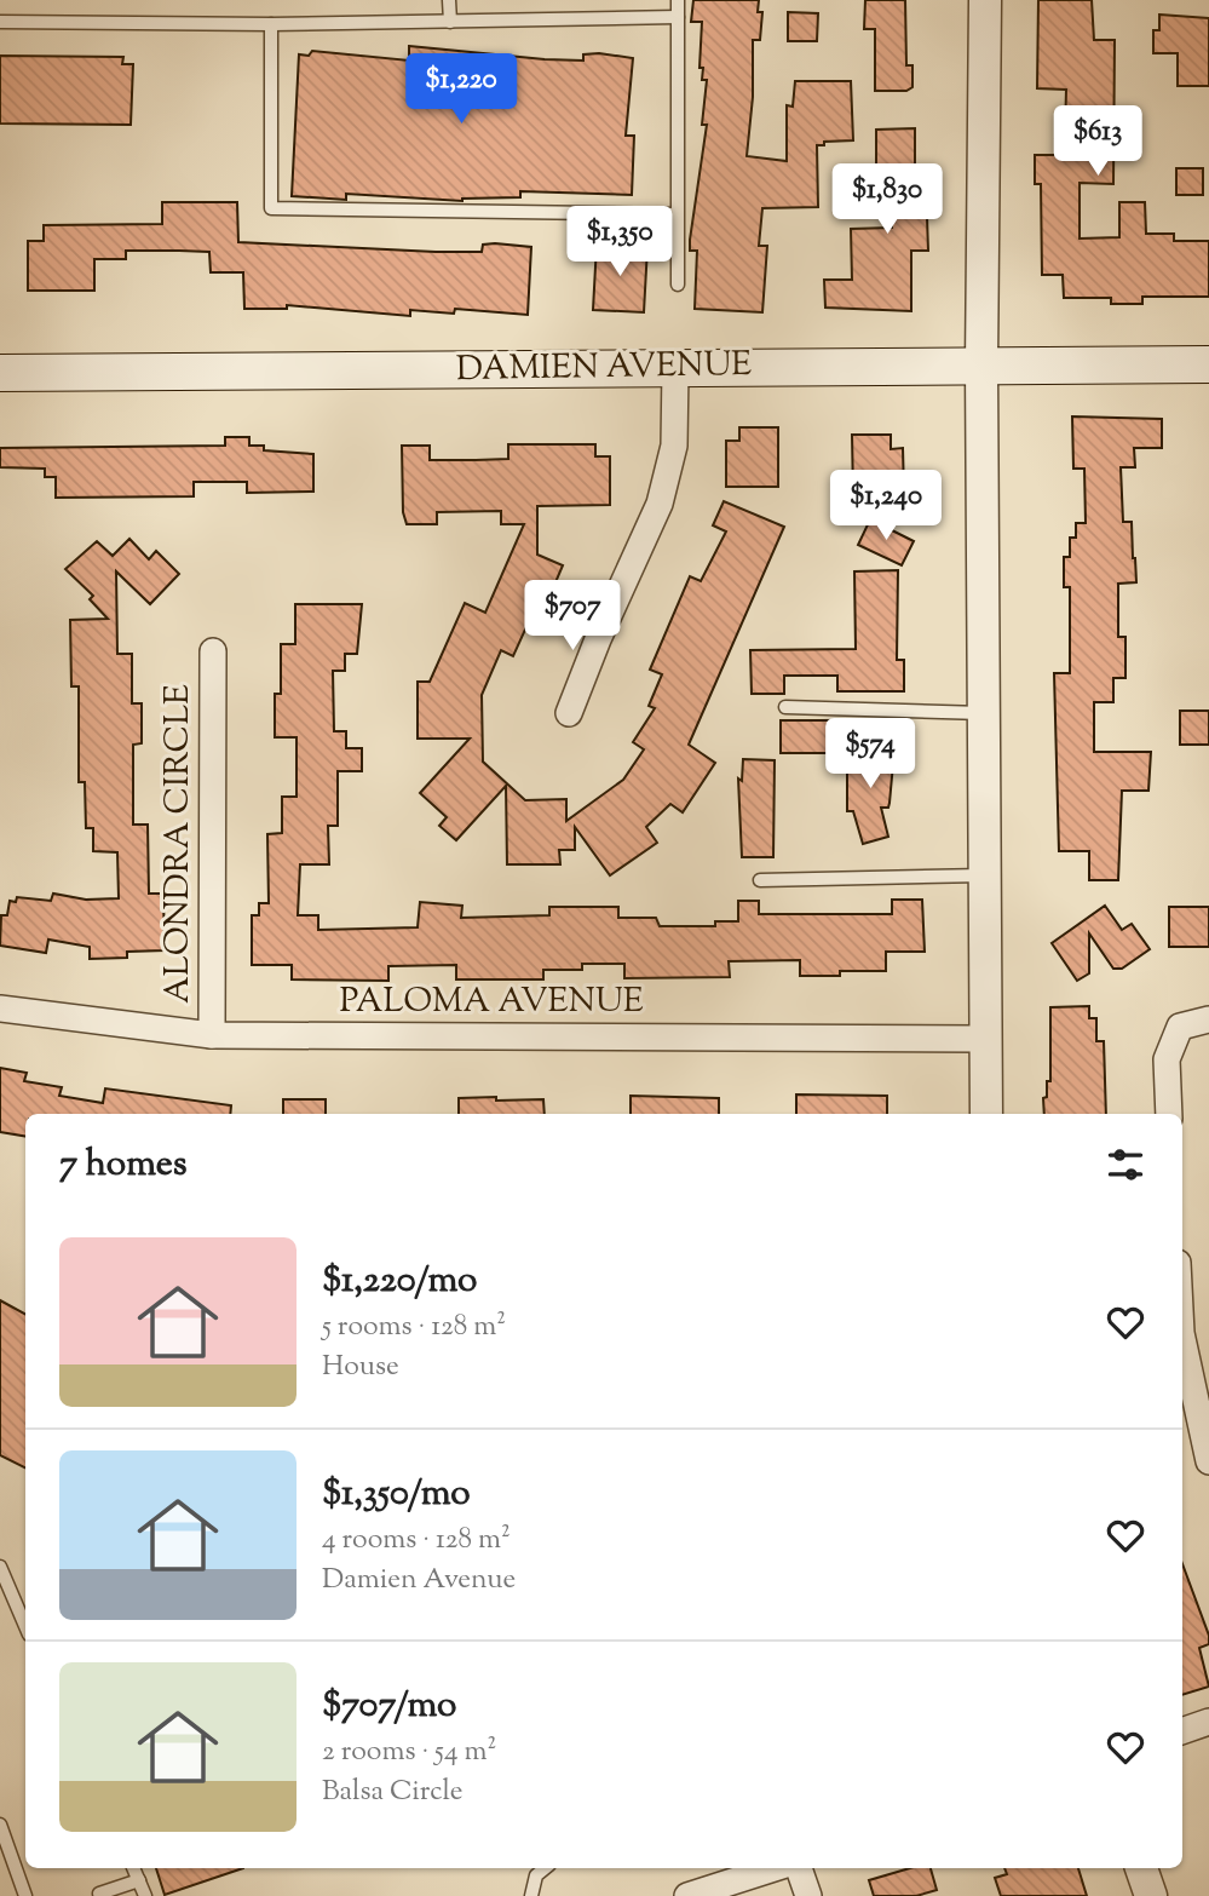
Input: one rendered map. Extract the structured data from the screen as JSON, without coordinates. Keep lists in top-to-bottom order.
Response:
{
  "streets": {
    "main road": ["DAMIEN AVENUE"],
    "street": ["ALONDRA CIRCLE", "PALOMA AVENUE"]
  },
  "crossings": [
    ["ALONDRA CIRCLE", "PALOMA AVENUE"]
  ],
  "page": {
    "price": [
      "$1,220",
      "$613",
      "$1,830",
      "$1,350",
      "$1,240",
      "$707",
      "$574"
    ],
    "heading": "7 homes",
    "list": [
      {
        "name": "$1,220/mo",
        "note": "5 rooms · 128 m² · House"
      },
      {
        "name": "$1,350/mo",
        "note": "4 rooms · 128 m² · Damien Avenue"
      },
      {
        "name": "$707/mo",
        "note": "2 rooms · 54 m² · Balsa Circle"
      }
    ]
  }
}
